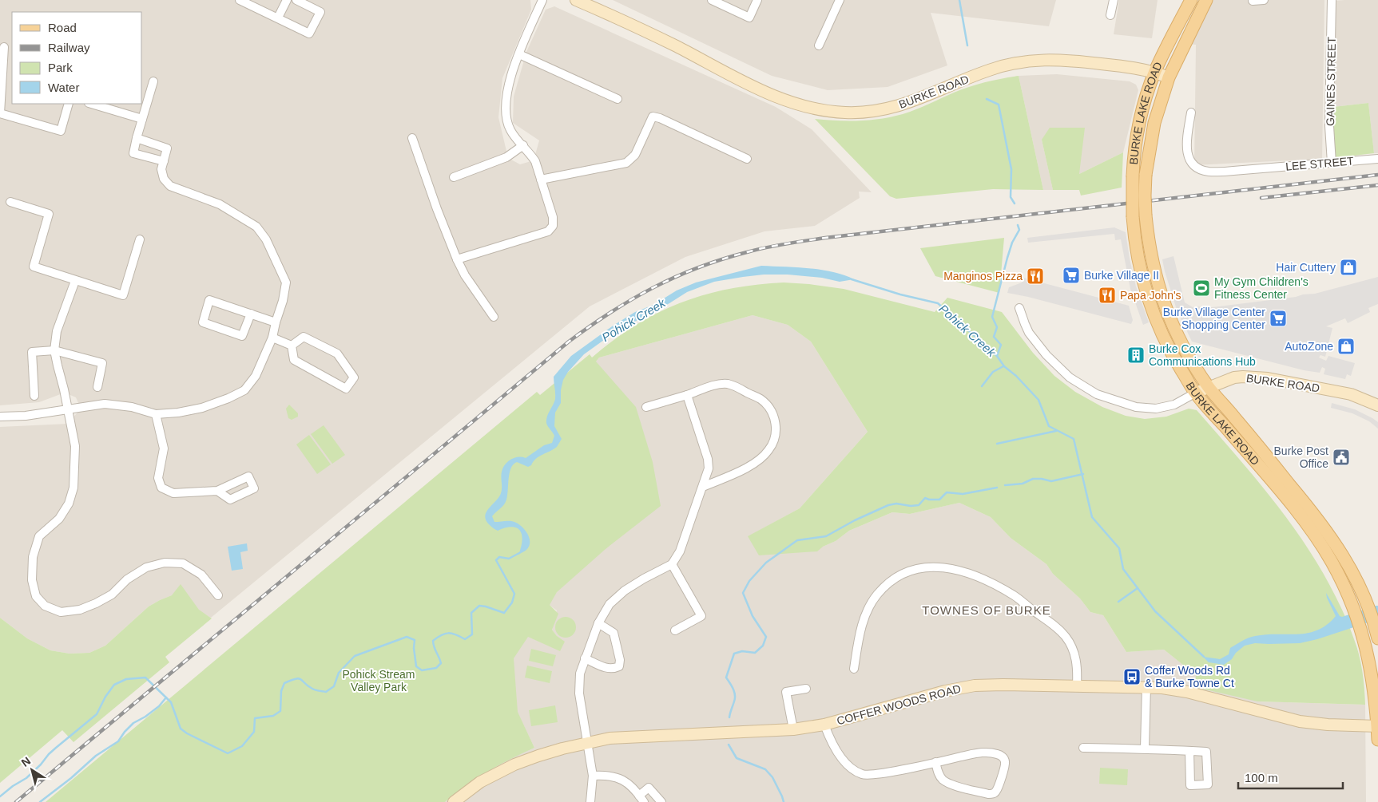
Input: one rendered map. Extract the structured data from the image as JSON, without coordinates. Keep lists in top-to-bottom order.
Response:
{
  "streets": {
    "main road": ["BURKE LAKE ROAD"],
    "street": [
      "GAINES STREET",
      "BURKE ROAD",
      "LEE STREET",
      "COFFER WOODS ROAD"
    ]
  },
  "crossings": [
    ["GAINES STREET", "LEE STREET"],
    ["BURKE ROAD", "BURKE LAKE ROAD"],
    ["BURKE LAKE ROAD", "COFFER WOODS ROAD"]
  ],
  "districts": ["TOWNES OF BURKE"],
  "water": ["Pohick Creek"],
  "parks": ["Pohick Stream Valley Park"],
  "places": {
    "shop": ["Hair Cuttery", "AutoZone"],
    "supermarket": ["Burke Village II", "Burke Village Center Shopping Center"],
    "restaurant": ["Manginos Pizza", "Papa John's"],
    "sports": ["My Gym Children's Fitness Center"],
    "building": ["Burke Cox Communications Hub"],
    "public building": ["Burke Post Office"],
    "bus stop": ["Coffer Woods Rd & Burke Towne Ct"]
  },
  "legend": [
    "Road",
    "Railway",
    "Park",
    "Water"
  ],
  "scale_bar": "100 m",
  "north": "top left"
}
